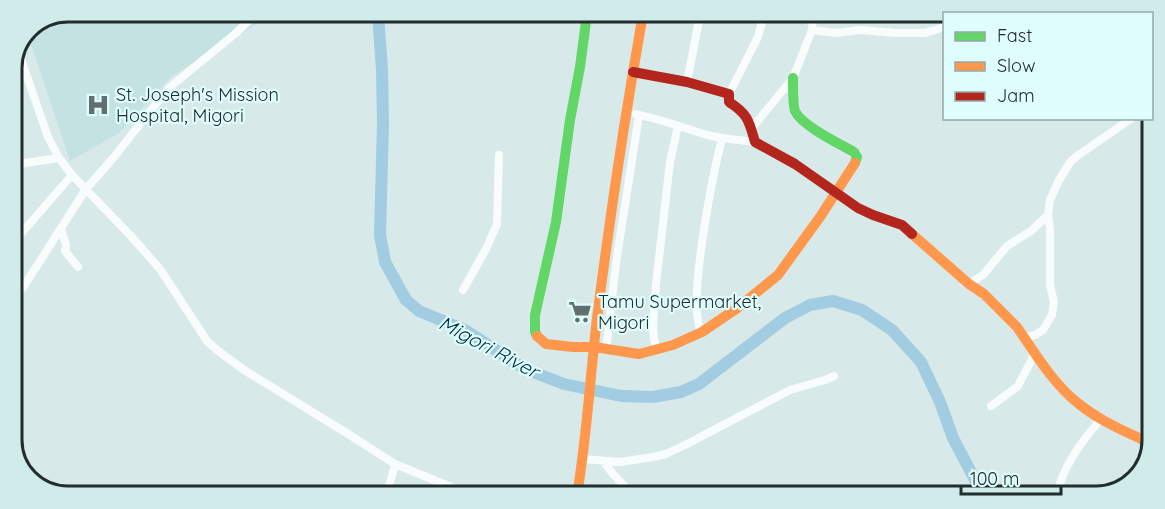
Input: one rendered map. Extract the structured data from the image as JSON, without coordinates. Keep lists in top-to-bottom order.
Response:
{
  "water": ["Migori River"],
  "places": {
    "hospital": ["St. Joseph's Mission Hospital, Migori"],
    "supermarket": ["Tamu Supermarket, Migori"]
  },
  "legend": ["Fast", "Slow", "Jam"],
  "scale_bar": "100 m"
}
